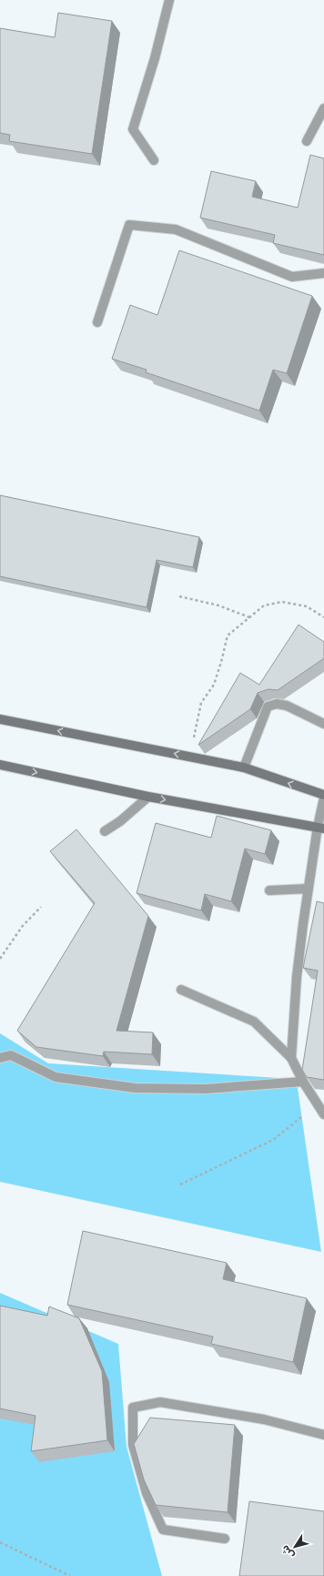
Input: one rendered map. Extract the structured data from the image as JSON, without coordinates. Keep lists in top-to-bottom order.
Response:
{
  "north": "bottom left"
}
